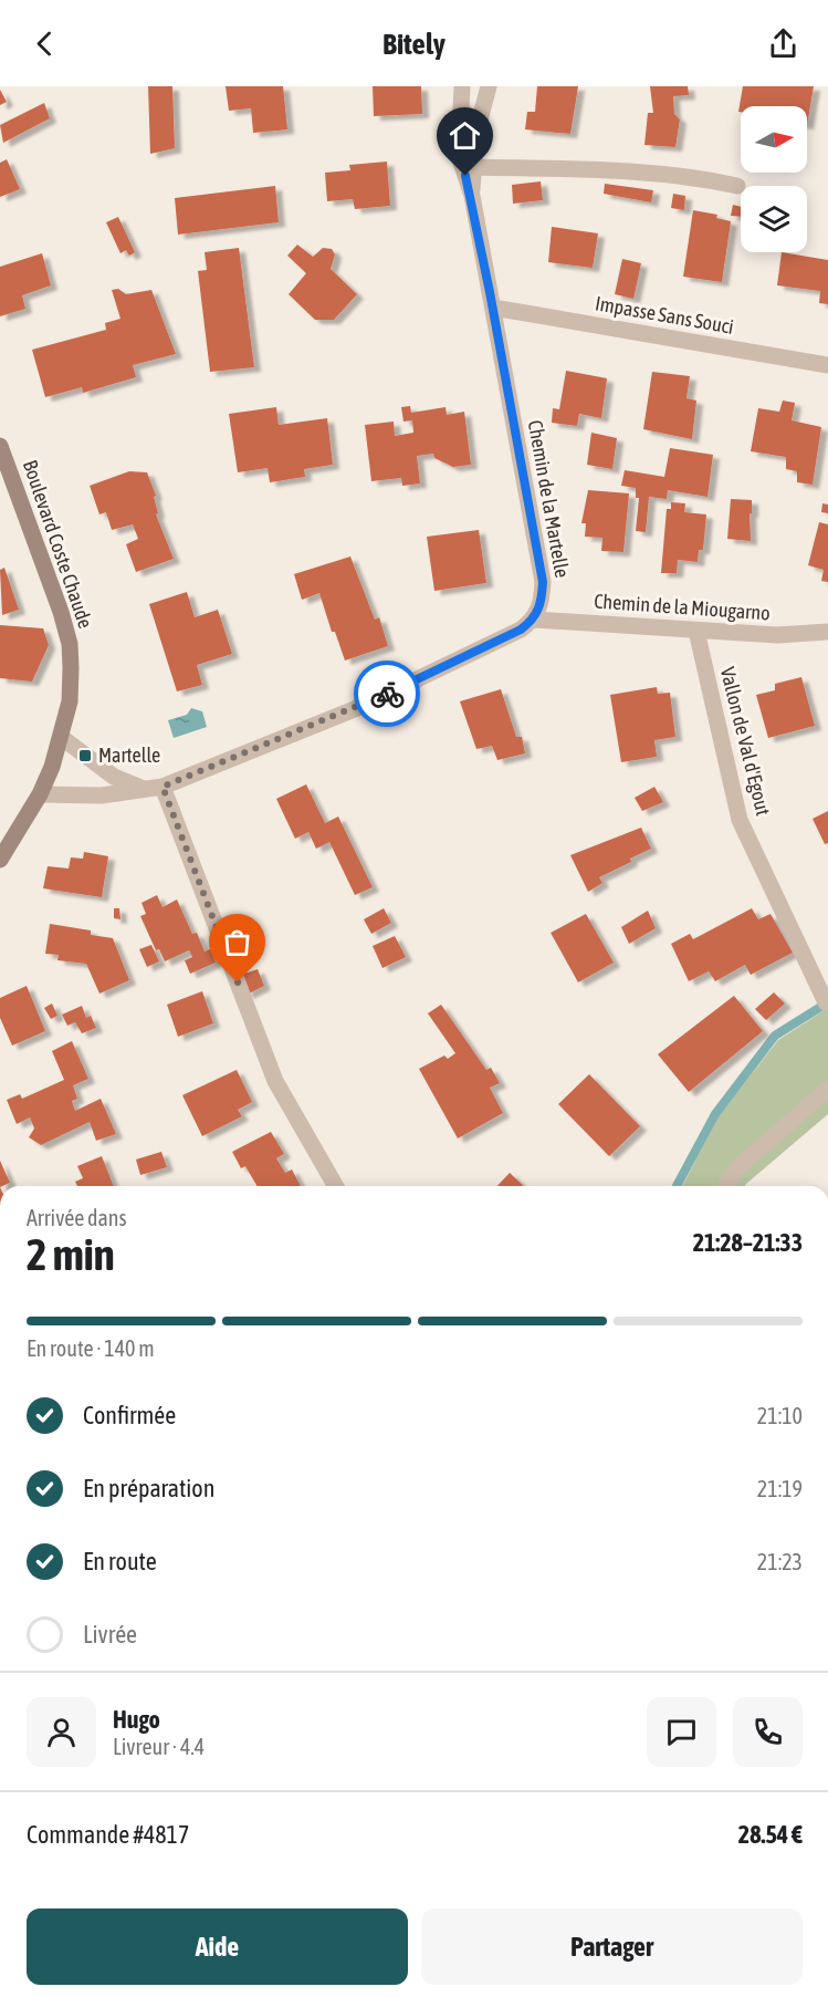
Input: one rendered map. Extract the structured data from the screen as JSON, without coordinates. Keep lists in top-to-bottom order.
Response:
{
  "streets": {
    "street": [
      "Impasse Sans Souci",
      "Chemin de la Martelle",
      "Boulevard Coste Chaude",
      "Chemin de la Miougarno",
      "Vallon de Val d'Egout"
    ]
  },
  "crossings": [
    ["Impasse Sans Souci", "Chemin de la Martelle"],
    ["Chemin de la Martelle", "Chemin de la Miougarno"],
    ["Chemin de la Miougarno", "Vallon de Val d'Egout"]
  ],
  "places": {
    "transit": ["Martelle"]
  },
  "north": "right",
  "page": {
    "header": "Bitely",
    "heading": ["2 min", "Arrivée dans", "21:28–21:33"],
    "panel": [
      "Hugo",
      "Livreur · 4.4",
      "Commande #4817",
      "28.54 €"
    ],
    "bar": "En route · 140 m",
    "list": [
      ["Confirmée", "21:10"],
      ["En préparation", "21:19"],
      ["En route", "21:23"],
      "Livrée"
    ],
    "buttons": ["Aide", "Partager"]
  }
}
